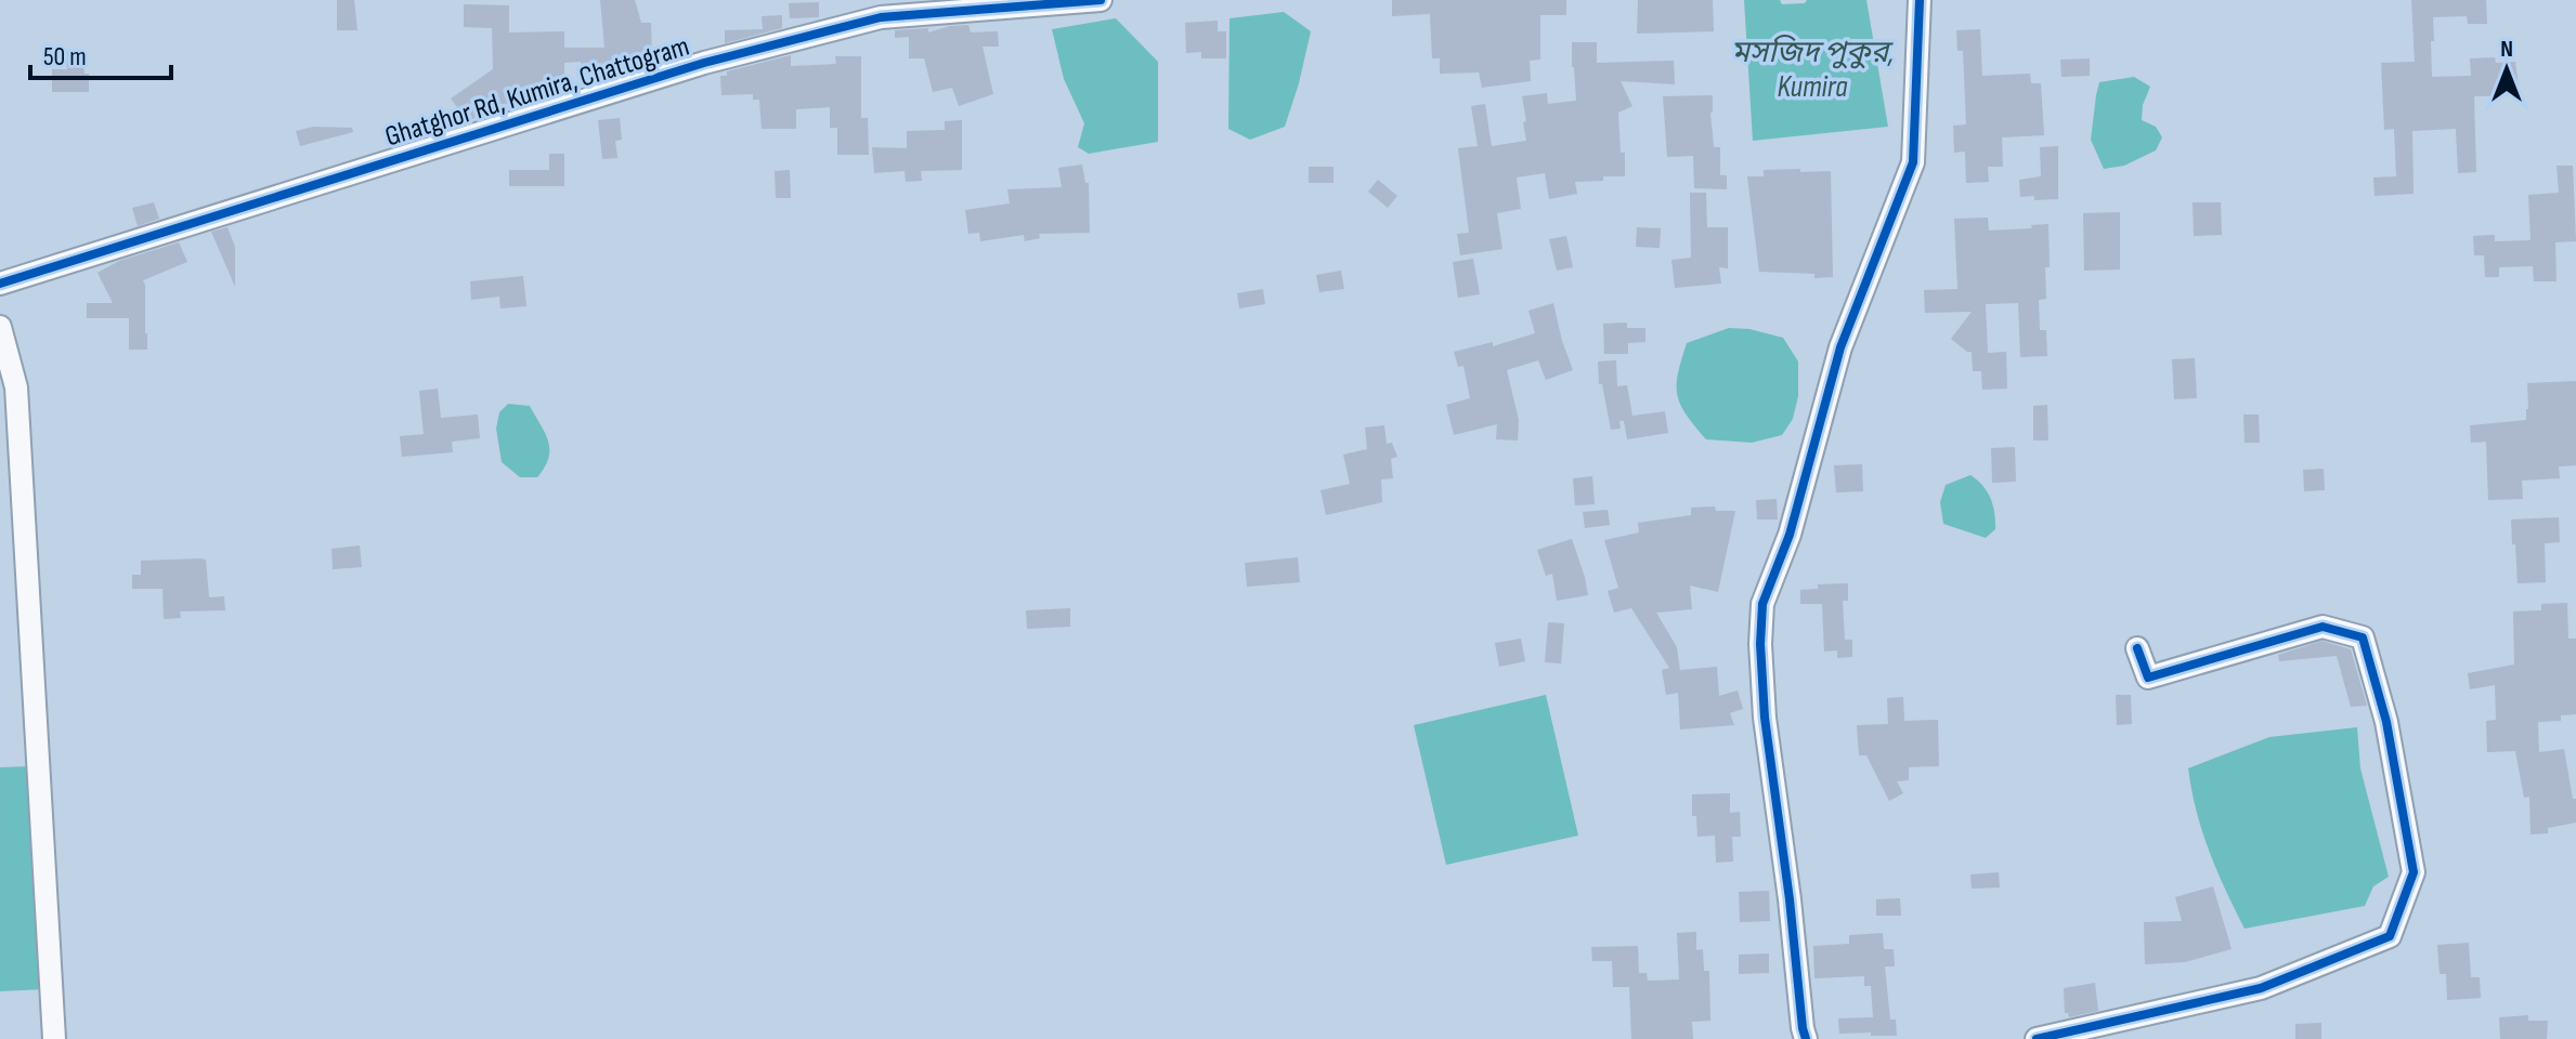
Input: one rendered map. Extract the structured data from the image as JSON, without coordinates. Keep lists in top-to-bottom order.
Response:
{
  "streets": {
    "street": ["Ghatghor Rd, Kumira, Chattogram"]
  },
  "water": ["মসজিদ পুকুর, Kumira"],
  "scale_bar": "50 m",
  "north": "top"
}
